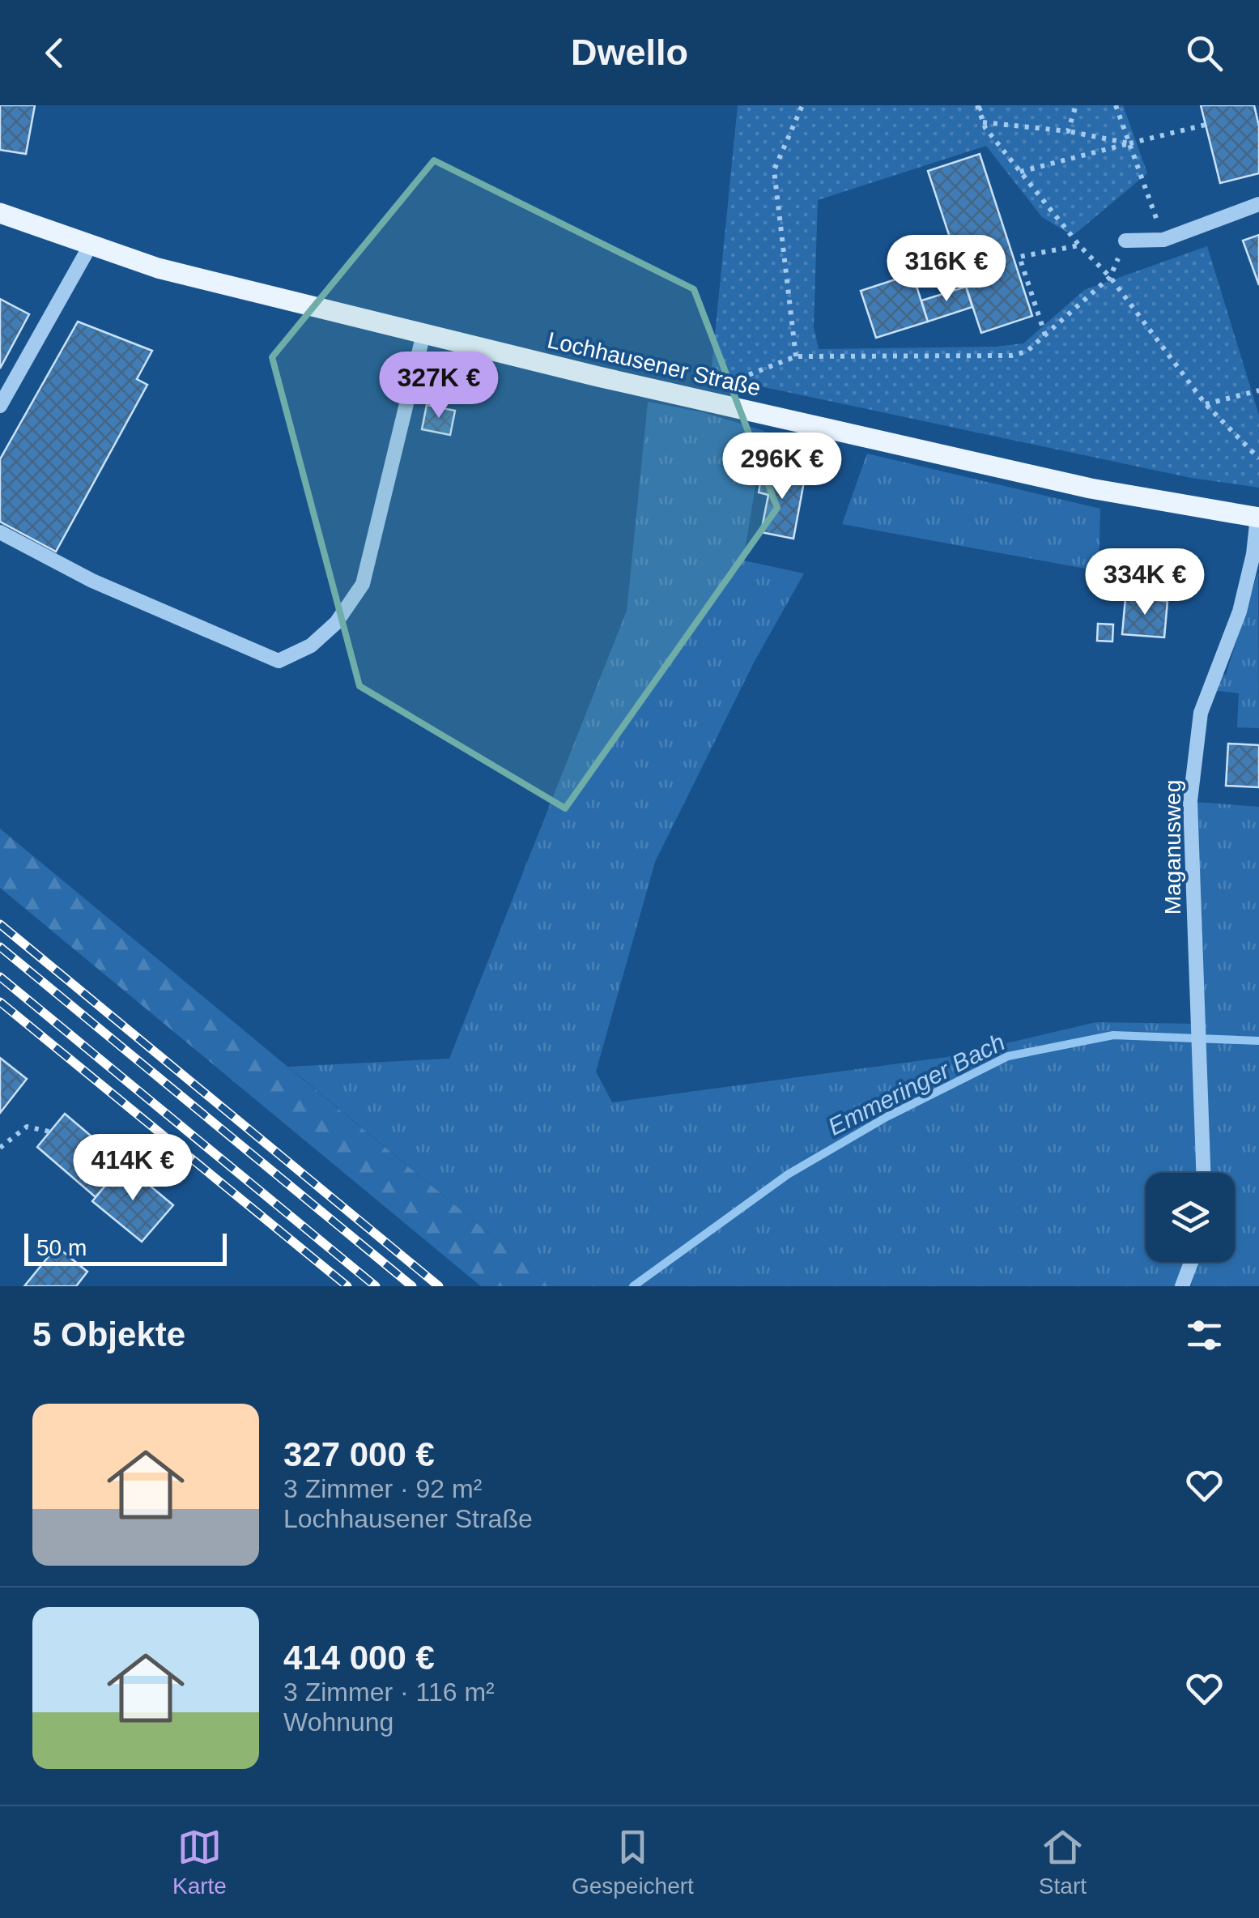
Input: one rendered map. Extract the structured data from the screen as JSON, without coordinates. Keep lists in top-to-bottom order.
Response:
{
  "streets": {
    "main road": ["Lochhausener Straße"],
    "street": ["Maganusweg"]
  },
  "crossings": [
    ["Lochhausener Straße", "Maganusweg"]
  ],
  "water": ["Emmeringer Bach"],
  "scale_bar": "50 m",
  "page": {
    "header": "Dwello",
    "price": [
      "316K €",
      "327K €",
      "296K €",
      "334K €",
      "414K €"
    ],
    "scale": "50 m",
    "heading": "5 Objekte",
    "list": [
      {
        "name": "327 000 €",
        "note": "3 Zimmer · 92 m² · Lochhausener Straße"
      },
      {
        "name": "414 000 €",
        "note": "3 Zimmer · 116 m² · Wohnung"
      }
    ],
    "tabs": ["Karte", "Gespeichert", "Start"]
  }
}
